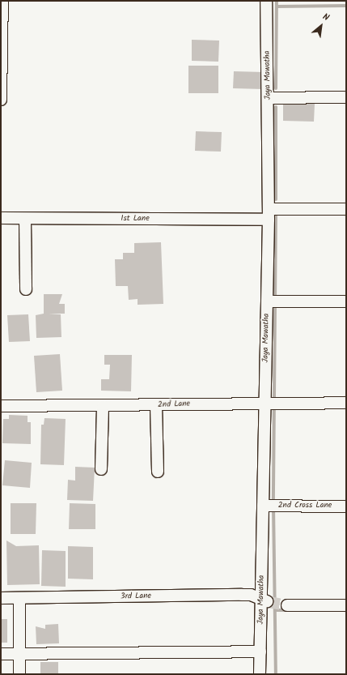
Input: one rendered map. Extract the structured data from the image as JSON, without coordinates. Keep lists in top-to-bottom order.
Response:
{
  "streets": {
    "street": [
      "Jaya Mawatha",
      "1st Lane",
      "2nd Lane",
      "2nd Cross Lane",
      "3rd Lane"
    ]
  },
  "crossings": [
    ["Jaya Mawatha", "1st Lane"],
    ["Jaya Mawatha", "2nd Lane"],
    ["Jaya Mawatha", "2nd Cross Lane"],
    ["Jaya Mawatha", "3rd Lane"]
  ],
  "north": "top right"
}
